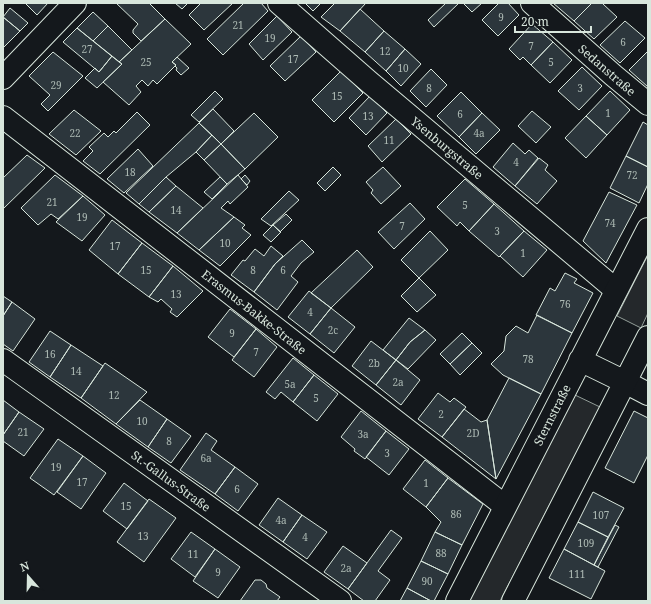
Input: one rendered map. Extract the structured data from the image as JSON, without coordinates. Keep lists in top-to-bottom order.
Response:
{
  "streets": {
    "street": [
      "Sedanstraße",
      "Ysenburgstraße",
      "Erasmus-Bakke-Straße",
      "Sternstraße",
      "St.-Gallus-Straße"
    ]
  },
  "crossings": [
    ["Ysenburgstraße", "Sternstraße"],
    ["Erasmus-Bakke-Straße", "Sternstraße"]
  ],
  "house_numbers": [
    "9",
    "21",
    "19",
    "6",
    "7",
    "27",
    "12",
    "17",
    "25",
    "5",
    "10",
    "29",
    "8",
    "3",
    "15",
    "1",
    "6",
    "13",
    "22",
    "4a",
    "11",
    "4",
    "18",
    "72",
    "21",
    "5",
    "14",
    "19",
    "74",
    "7",
    "3",
    "10",
    "17",
    "1",
    "15",
    "8",
    "6",
    "13",
    "76",
    "4",
    "2c",
    "9",
    "7",
    "16",
    "78",
    "2b",
    "14",
    "2a",
    "5a",
    "12",
    "5",
    "2",
    "10",
    "21",
    "2D",
    "3a",
    "8",
    "3",
    "6a",
    "19",
    "17",
    "1",
    "6",
    "15",
    "86",
    "107",
    "4a",
    "13",
    "4",
    "109",
    "88",
    "11",
    "2a",
    "9",
    "111",
    "90"
  ],
  "scale_bar": "20 m",
  "north": "top"
}
